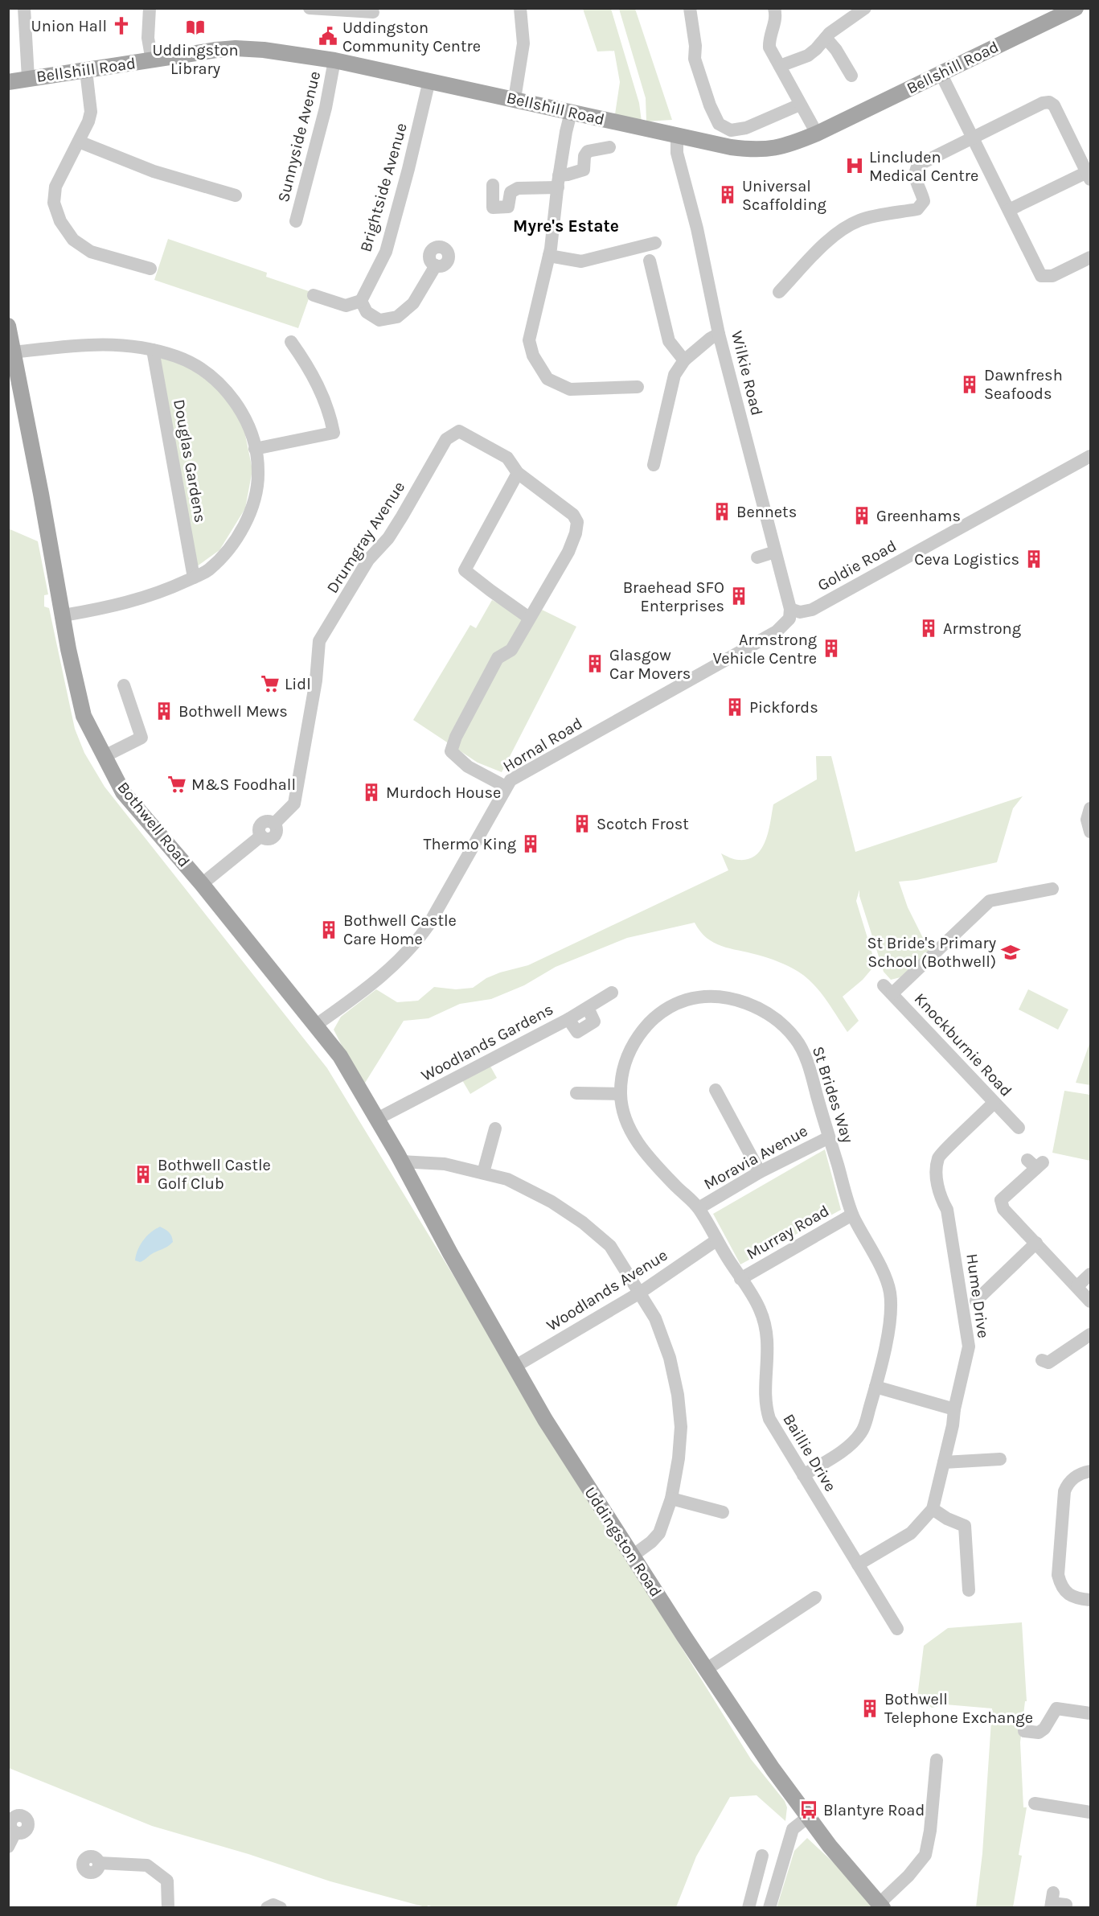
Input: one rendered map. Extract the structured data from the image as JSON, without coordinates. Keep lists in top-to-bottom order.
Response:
{
  "streets": {
    "main road": ["Bellshill Road", "Bothwell Road", "Uddingston Road"],
    "street": [
      "Sunnyside Avenue",
      "Brightside Avenue",
      "Wilkie Road",
      "Douglas Gardens",
      "Drumgray Avenue",
      "Goldie Road",
      "Hornal Road",
      "Woodlands Gardens",
      "Knockburnie Road",
      "St Brides Way",
      "Moravia Avenue",
      "Murray Road",
      "Woodlands Avenue",
      "Hume Drive",
      "Baillie Drive"
    ]
  },
  "crossings": [
    ["Bellshill Road", "Sunnyside Avenue"],
    ["Bellshill Road", "Brightside Avenue"],
    ["Bellshill Road", "Wilkie Road"],
    ["Wilkie Road", "Goldie Road"],
    ["Wilkie Road", "Hornal Road"],
    ["Drumgray Avenue", "Hornal Road"],
    ["Drumgray Avenue", "Bothwell Road"],
    ["Goldie Road", "Hornal Road"],
    ["Hornal Road", "Bothwell Road"],
    ["Bothwell Road", "Woodlands Gardens"],
    ["Bothwell Road", "Uddingston Road"],
    ["Knockburnie Road", "Hume Drive"],
    ["St Brides Way", "Moravia Avenue"],
    ["St Brides Way", "Murray Road"],
    ["St Brides Way", "Woodlands Avenue"],
    ["St Brides Way", "Baillie Drive"],
    ["Murray Road", "Baillie Drive"],
    ["Woodlands Avenue", "Uddingston Road"],
    ["Hume Drive", "Baillie Drive"]
  ],
  "districts": ["Myre's Estate"],
  "places": {
    "church": ["Union Hall"],
    "library": ["Uddingston Library"],
    "public building": ["Uddingston Community Centre"],
    "hospital": ["Lincluden Medical Centre"],
    "building": [
      "Universal Scaffolding",
      "Dawnfresh Seafoods",
      "Bennets",
      "Greenhams",
      "Ceva Logistics",
      "Braehead SFO Enterprises",
      "Armstrong",
      "Armstrong Vehicle Centre",
      "Glasgow Car Movers",
      "Pickfords",
      "Bothwell Mews",
      "Murdoch House",
      "Scotch Frost",
      "Thermo King",
      "Bothwell Castle Care Home",
      "Bothwell Castle Golf Club",
      "Bothwell Telephone Exchange"
    ],
    "supermarket": ["Lidl", "M&S Foodhall"],
    "school or university": ["St Bride's Primary School (Bothwell)"],
    "bus stop": ["Blantyre Road"]
  }
}
